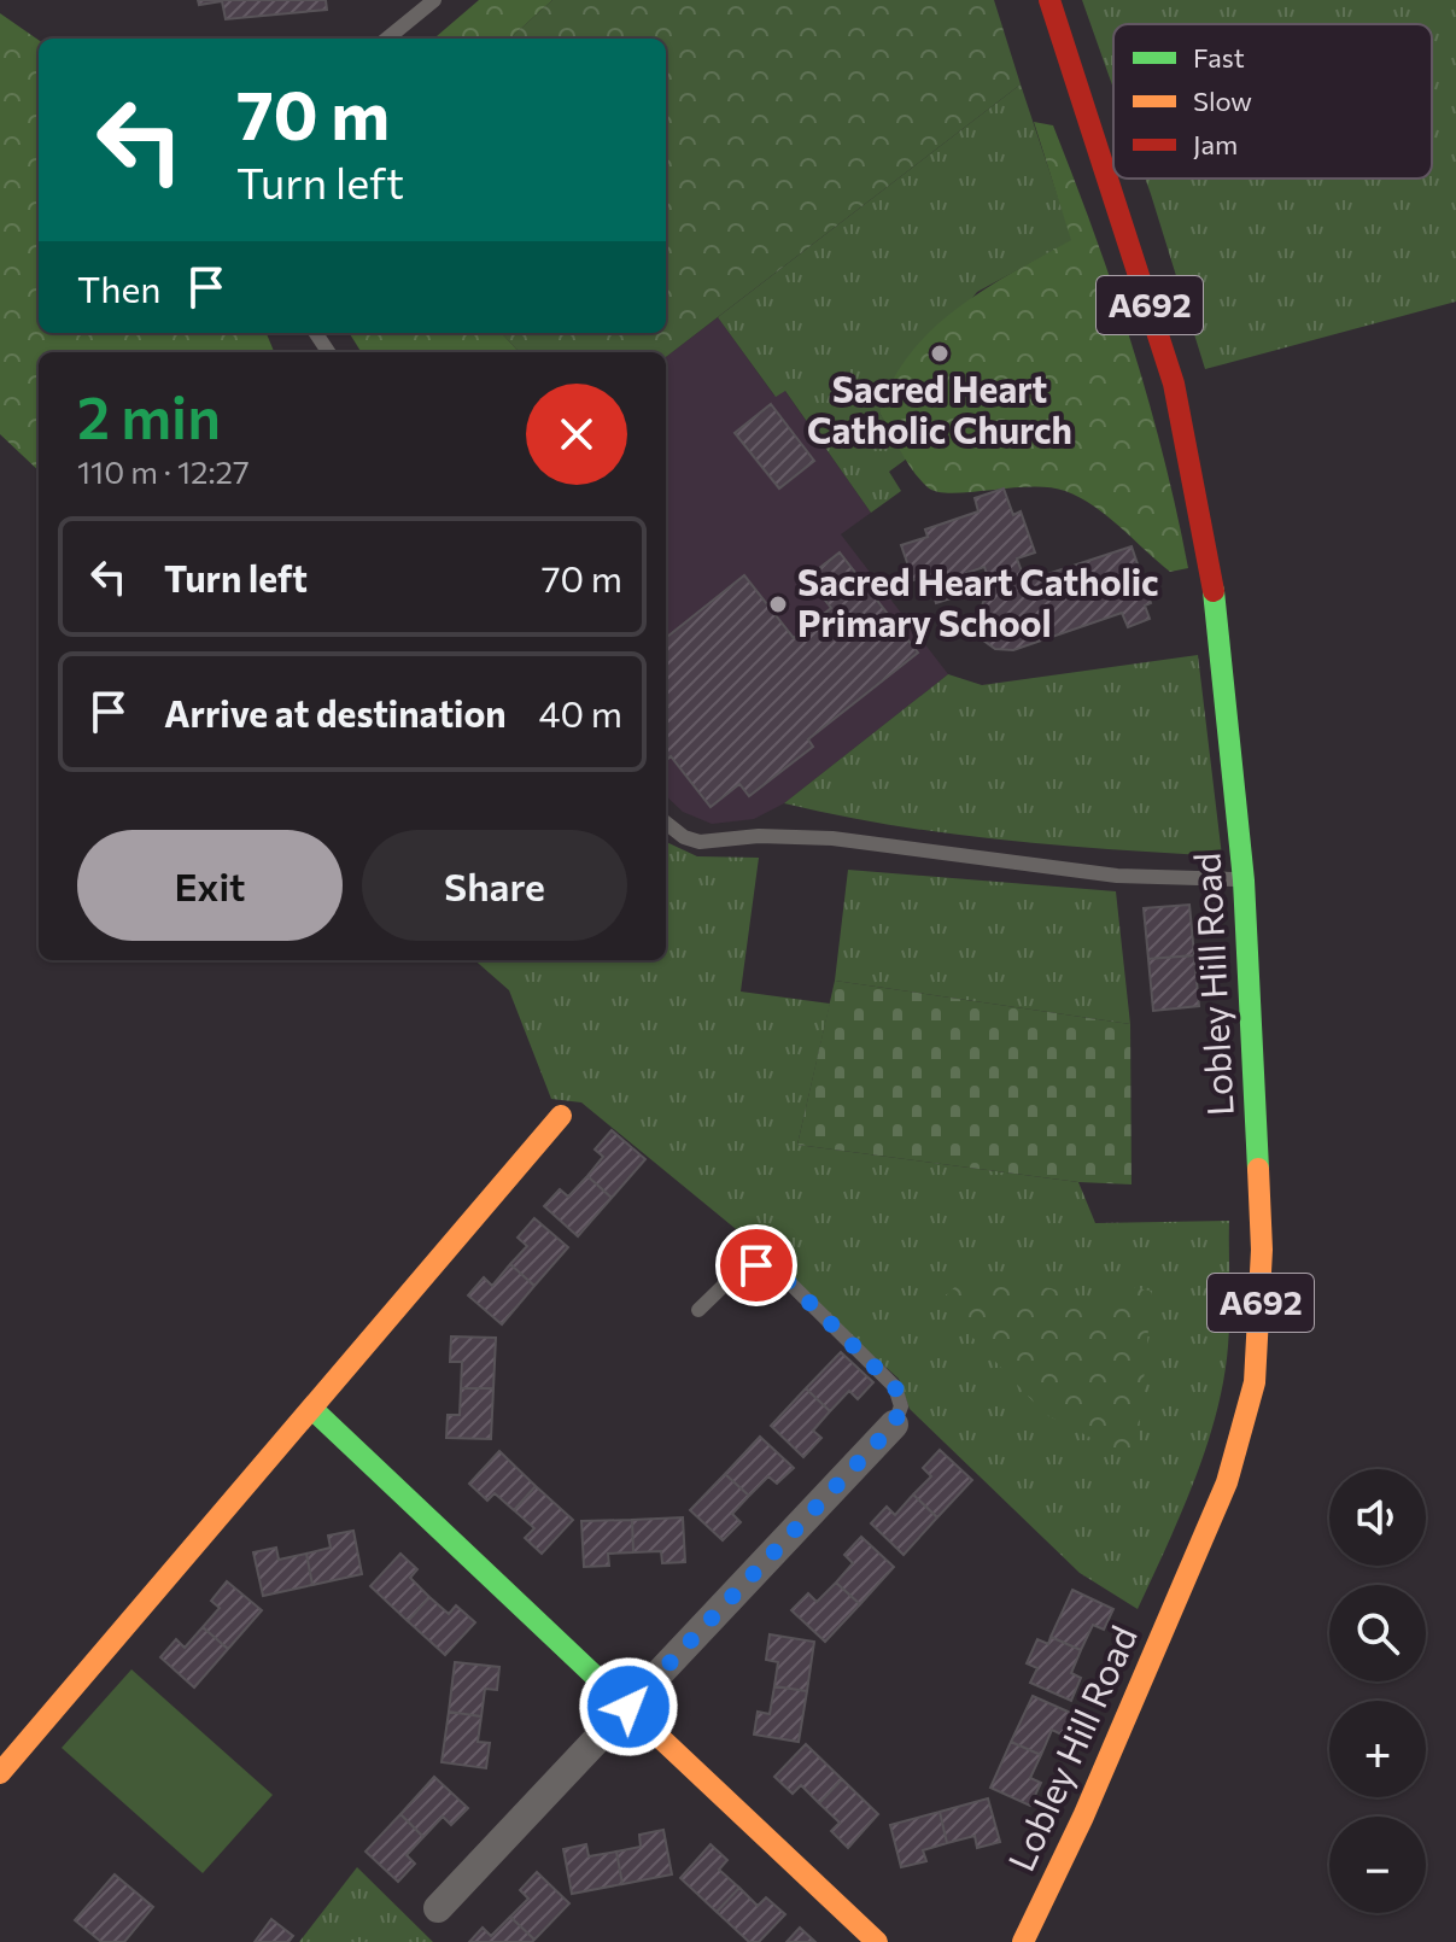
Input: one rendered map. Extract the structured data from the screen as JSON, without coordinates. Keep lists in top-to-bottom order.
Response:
{
  "streets": {
    "main road": ["A692", "Lobley Hill Road"]
  },
  "places": ["Sacred Heart Catholic Church", "Sacred Heart Catholic Primary School"],
  "legend": ["Fast", "Slow", "Jam"],
  "page": {
    "turn": ["70 m", "Turn left"],
    "then": "Then",
    "heading": ["2 min", "110 m · 12:27"],
    "list": [
      {
        "name": "Turn left",
        "value": "70 m"
      },
      {
        "name": "Arrive at destination",
        "value": "40 m"
      }
    ],
    "buttons": ["Exit", "Share"],
    "map_buttons": ["+", "−"]
  }
}
